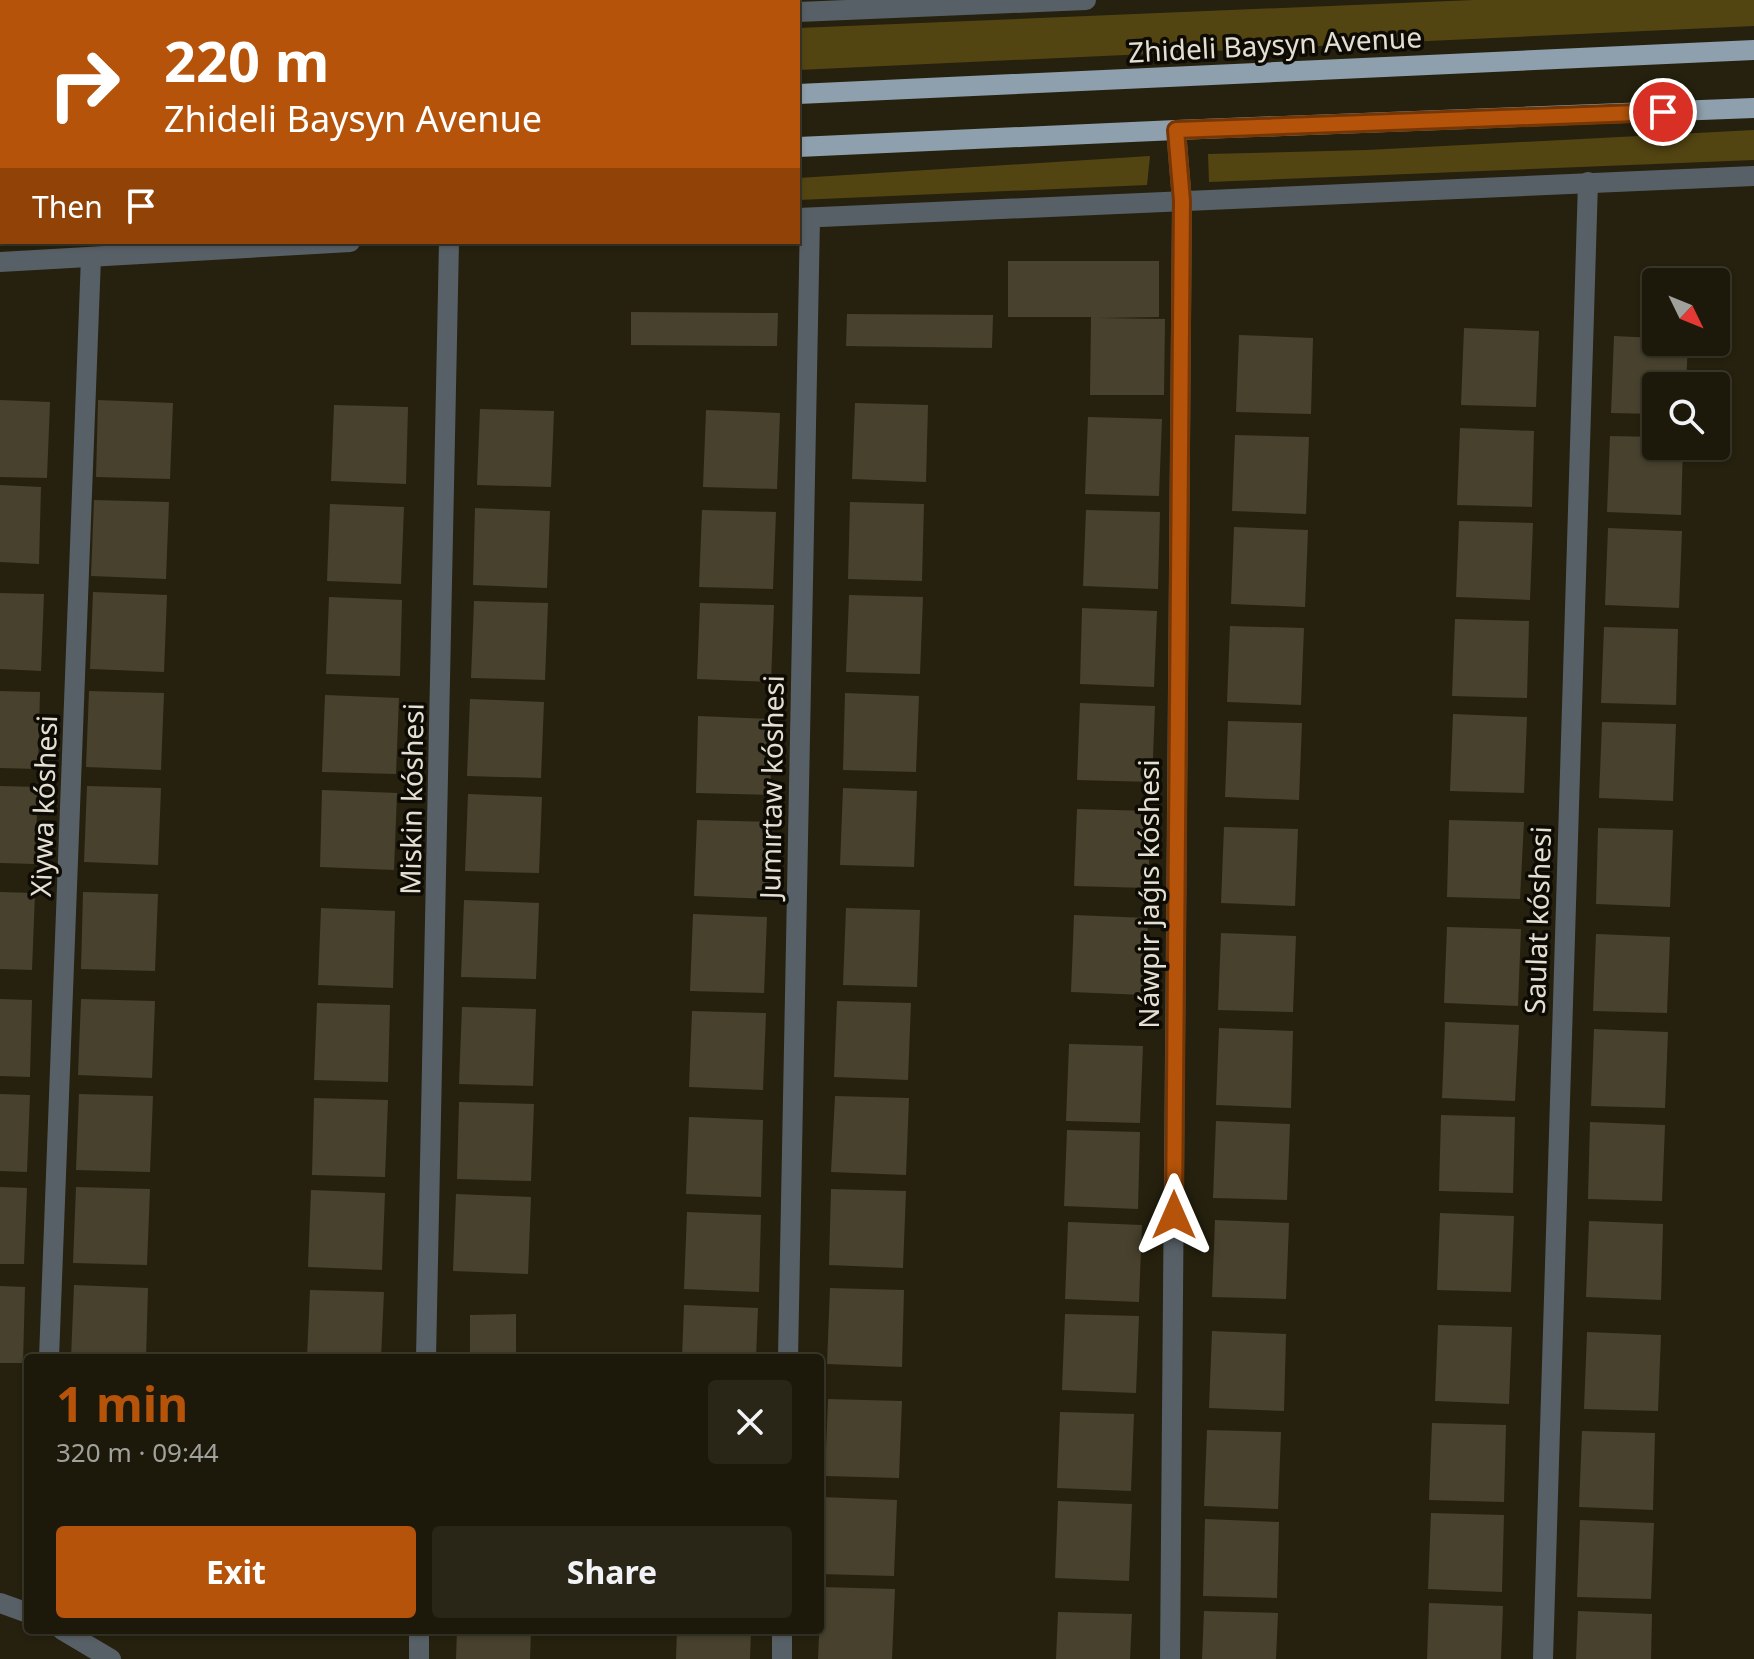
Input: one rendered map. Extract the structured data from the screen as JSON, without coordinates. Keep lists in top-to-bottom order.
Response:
{
  "streets": {
    "main road": ["Zhideli Baysyn Avenue"],
    "street": [
      "Jumırtaw kóshesi",
      "Miskin kóshesi",
      "Xiywa kóshesi",
      "Náwpir jaǵıs kóshesi",
      "Saulat kóshesi"
    ]
  },
  "north": "bottom right",
  "page": {
    "turn": ["220 m", "Zhideli Baysyn Avenue"],
    "then": "Then",
    "heading": ["1 min", "320 m · 09:44"],
    "buttons": ["Exit", "Share"]
  }
}
